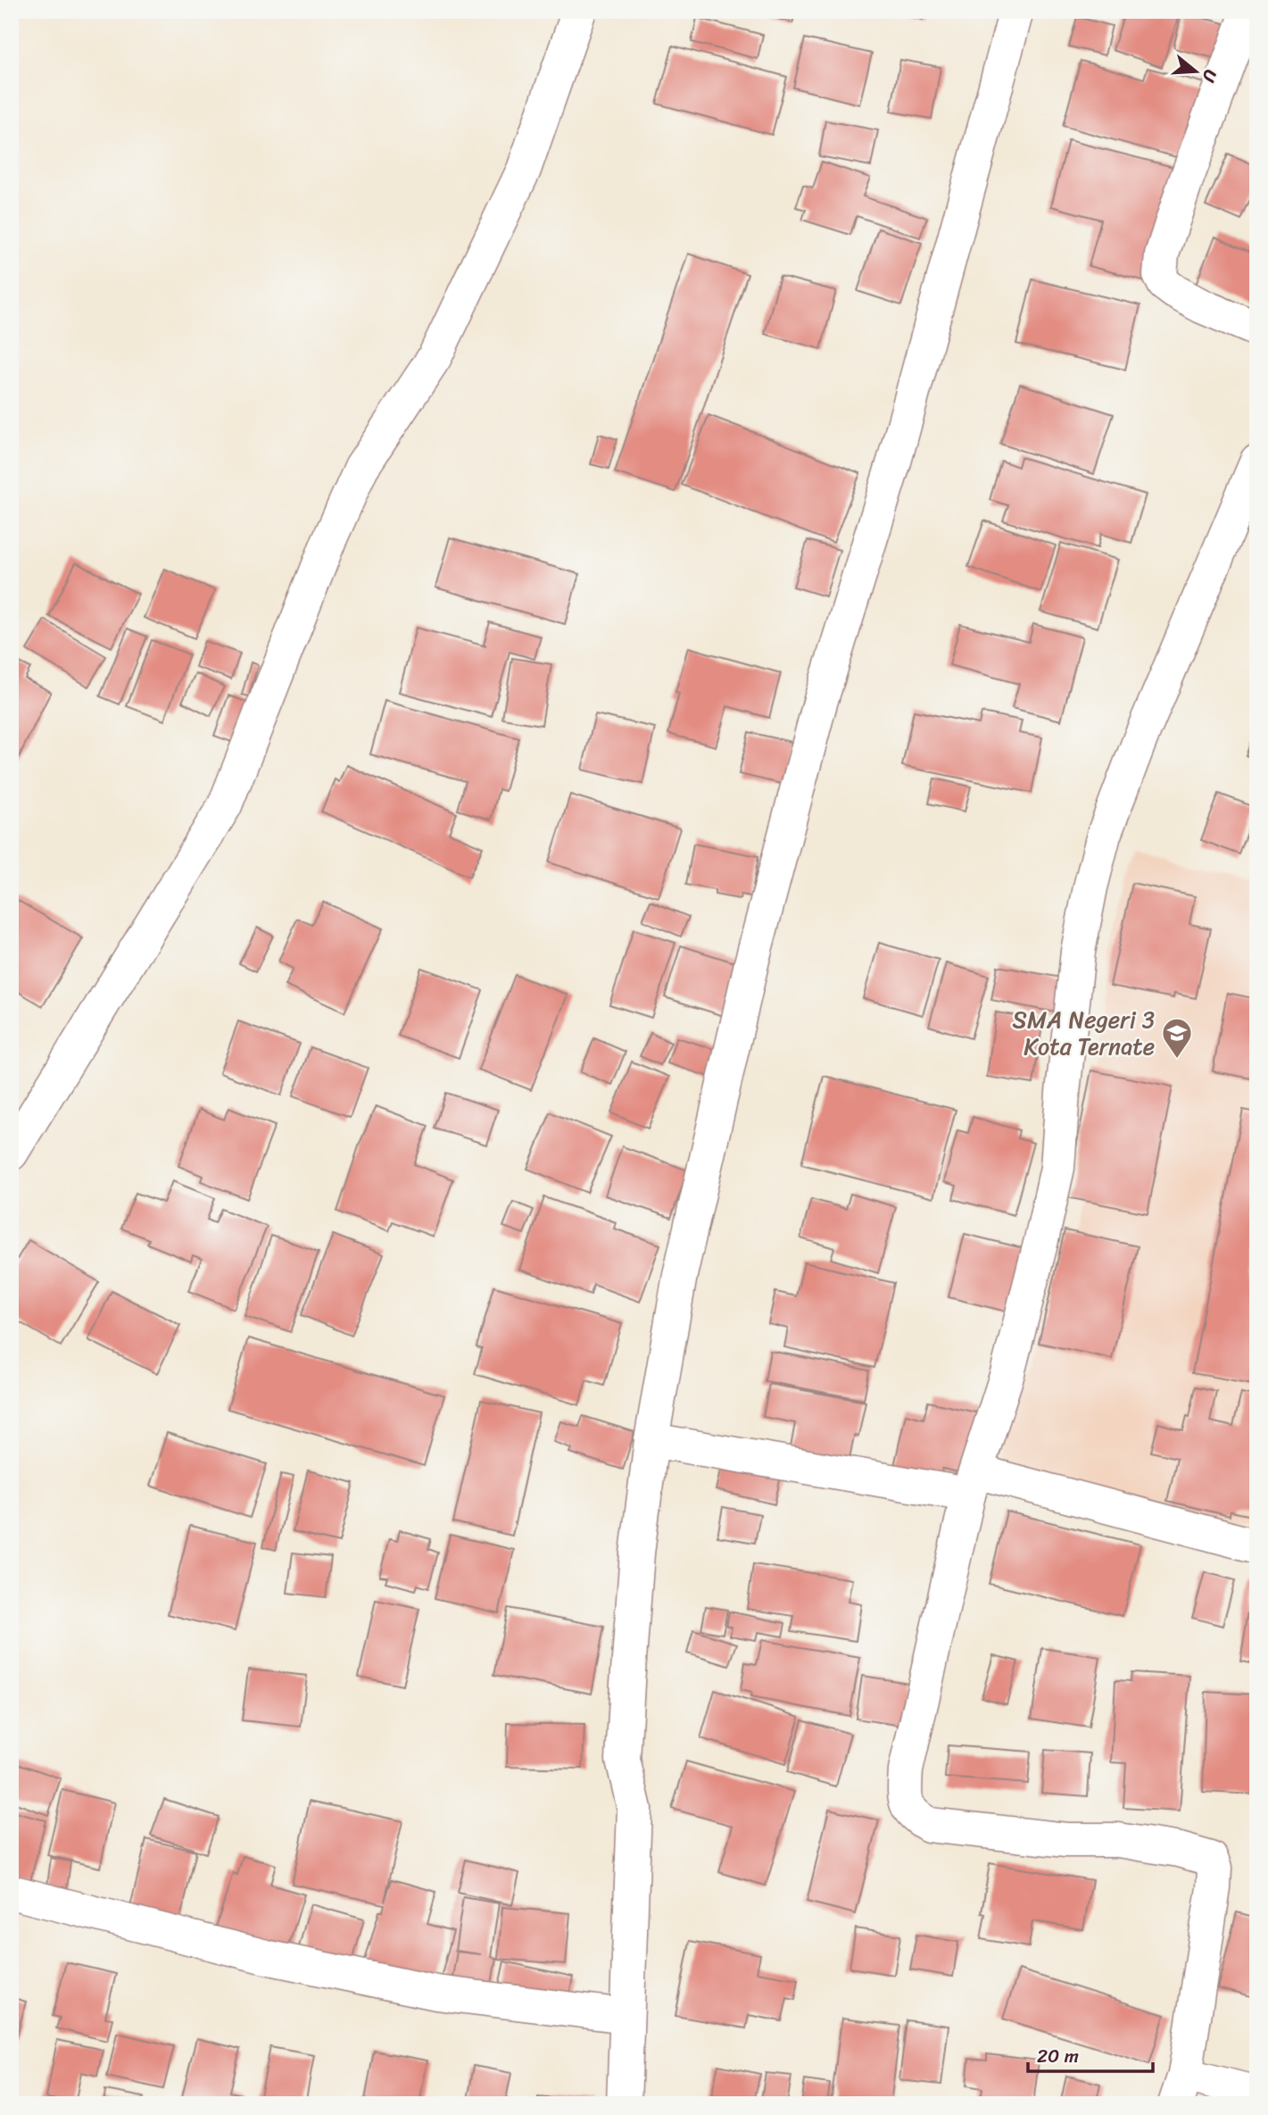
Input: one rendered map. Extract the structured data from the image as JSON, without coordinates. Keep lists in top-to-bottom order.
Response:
{
  "places": {
    "school or university": ["SMA Negeri 3 Kota Ternate"]
  },
  "scale_bar": "20 m",
  "north": "right"
}
